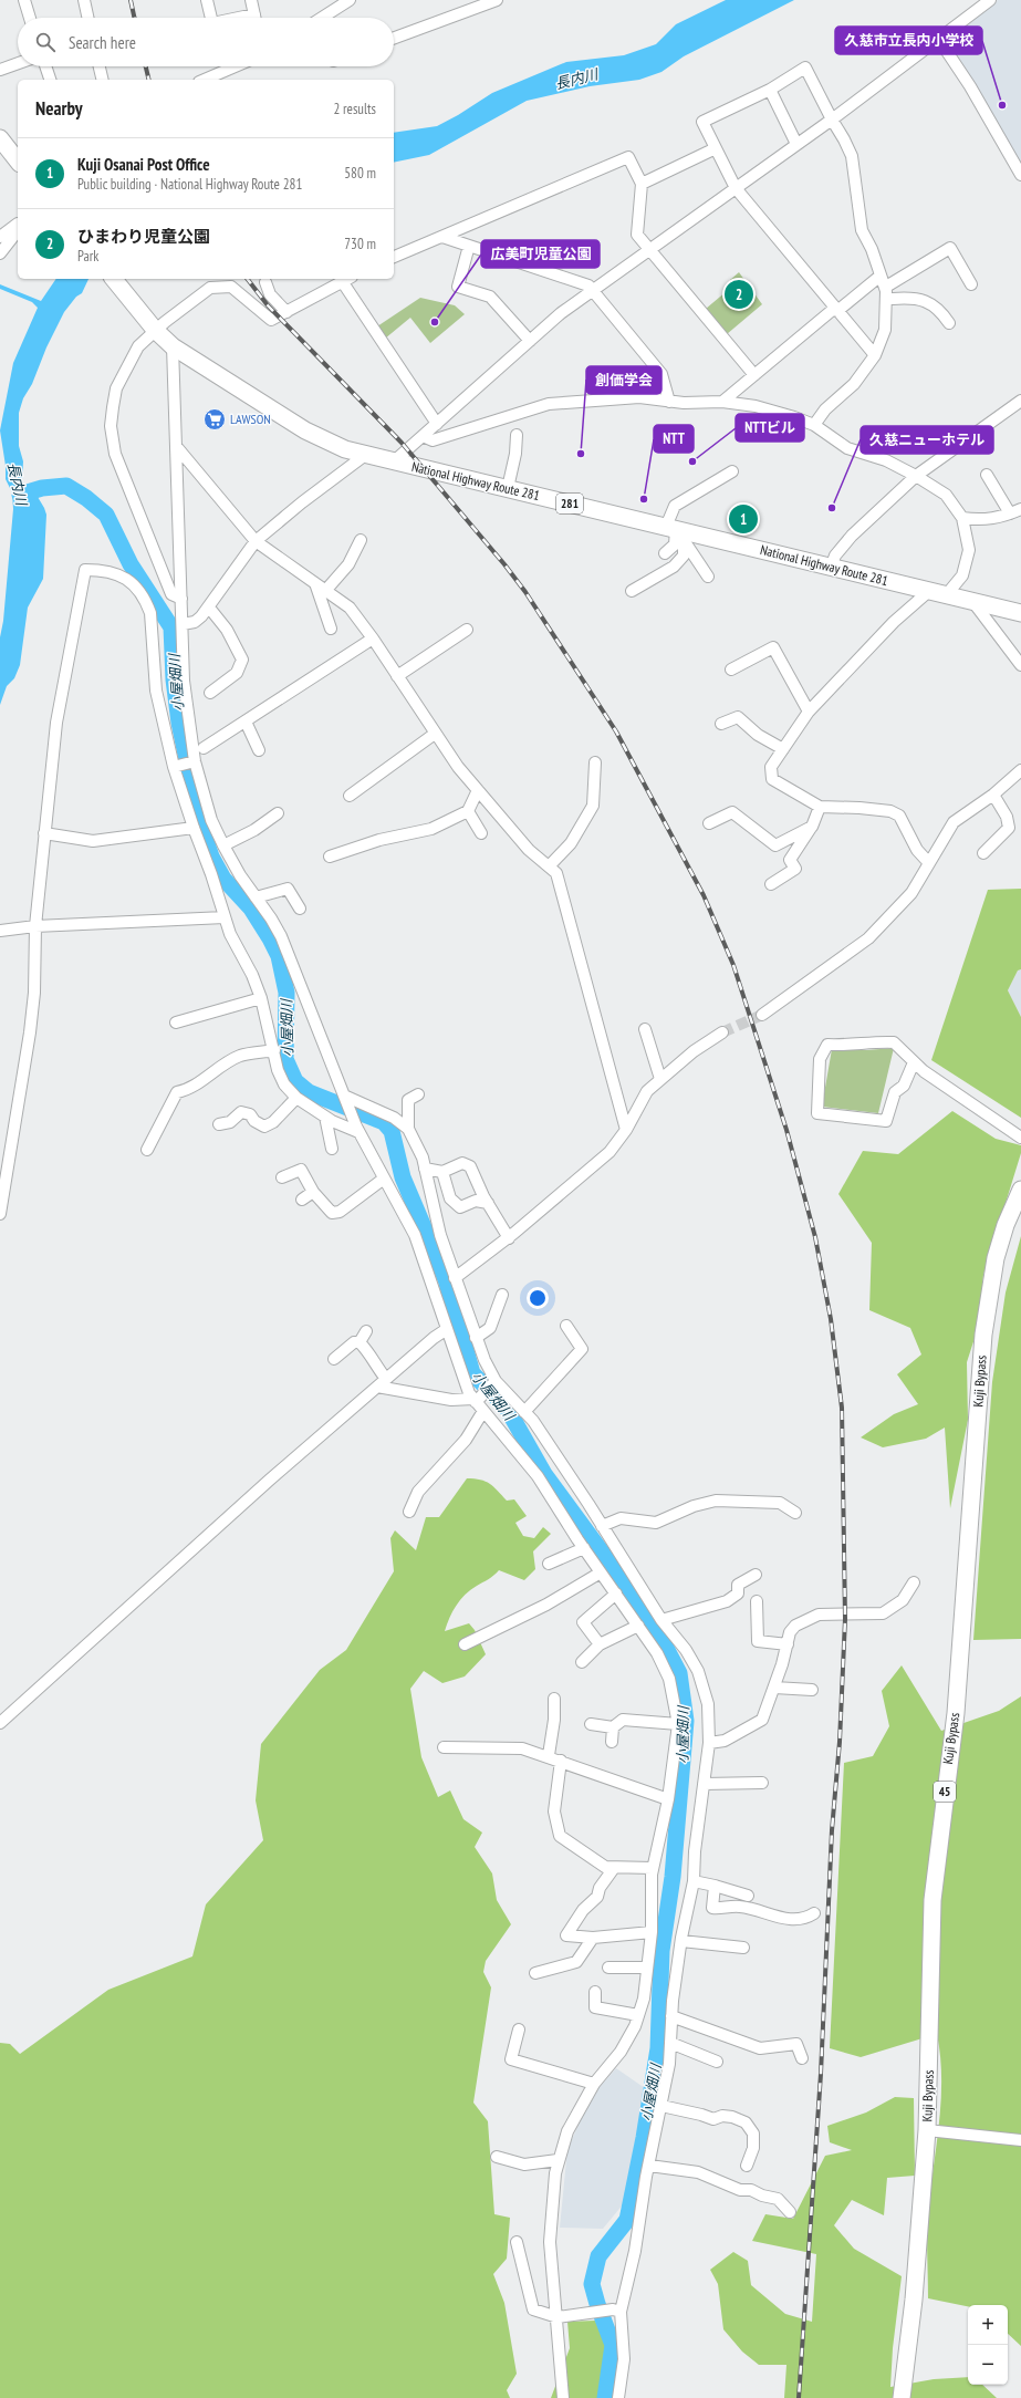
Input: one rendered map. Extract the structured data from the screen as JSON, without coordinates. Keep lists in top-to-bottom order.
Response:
{
  "streets": {
    "highway": [
      "National Highway Route 281",
      "281",
      "Kuji Bypass",
      "45"
    ]
  },
  "water": ["長内川", "小屋畑川"],
  "places": {
    "other": [
      "久慈市立長内小学校",
      "広美町児童公園",
      "創価学会",
      "NTTビル",
      "NTT",
      "久慈ニューホテル"
    ],
    "supermarket": ["LAWSON"]
  },
  "page": {
    "search": "Search here",
    "heading": ["Nearby", "2 results"],
    "list": [
      {
        "mark": "1",
        "name": "Kuji Osanai Post Office",
        "note": "Public building · National Highway Route 281",
        "value": "580 m"
      },
      {
        "mark": "2",
        "name": "ひまわり児童公園",
        "note": "Park",
        "value": "730 m"
      }
    ],
    "pins": ["2", "1"],
    "map_buttons": ["+", "−"]
  }
}
